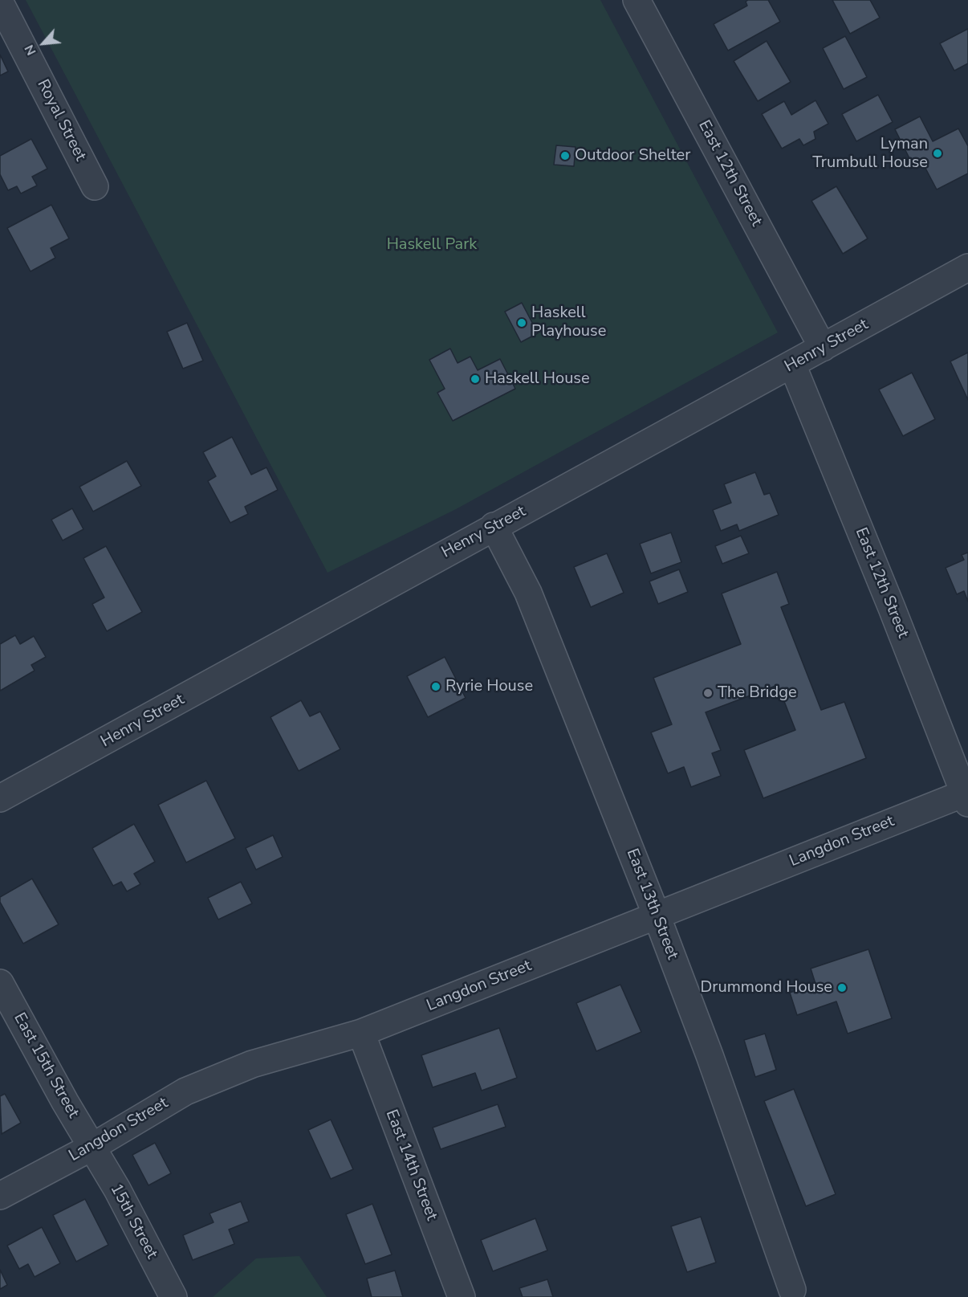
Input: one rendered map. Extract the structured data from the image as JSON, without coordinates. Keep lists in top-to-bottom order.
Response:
{
  "streets": {
    "street": [
      "Royal Street",
      "East 12th Street",
      "Henry Street",
      "Langdon Street",
      "East 13th Street",
      "East 15th Street",
      "East 14th Street",
      "15th Street"
    ]
  },
  "crossings": [
    ["East 12th Street", "Henry Street"],
    ["East 12th Street", "Langdon Street"],
    ["Henry Street", "East 13th Street"],
    ["Langdon Street", "East 13th Street"],
    ["Langdon Street", "East 15th Street"],
    ["Langdon Street", "East 14th Street"],
    ["Langdon Street", "15th Street"],
    ["East 15th Street", "15th Street"]
  ],
  "parks": ["Haskell Park"],
  "places": [
    "Lyman Trumbull House",
    "Outdoor Shelter",
    "Haskell Playhouse",
    "Haskell House",
    "Ryrie House",
    "The Bridge",
    "Drummond House"
  ],
  "north": "bottom left"
}
